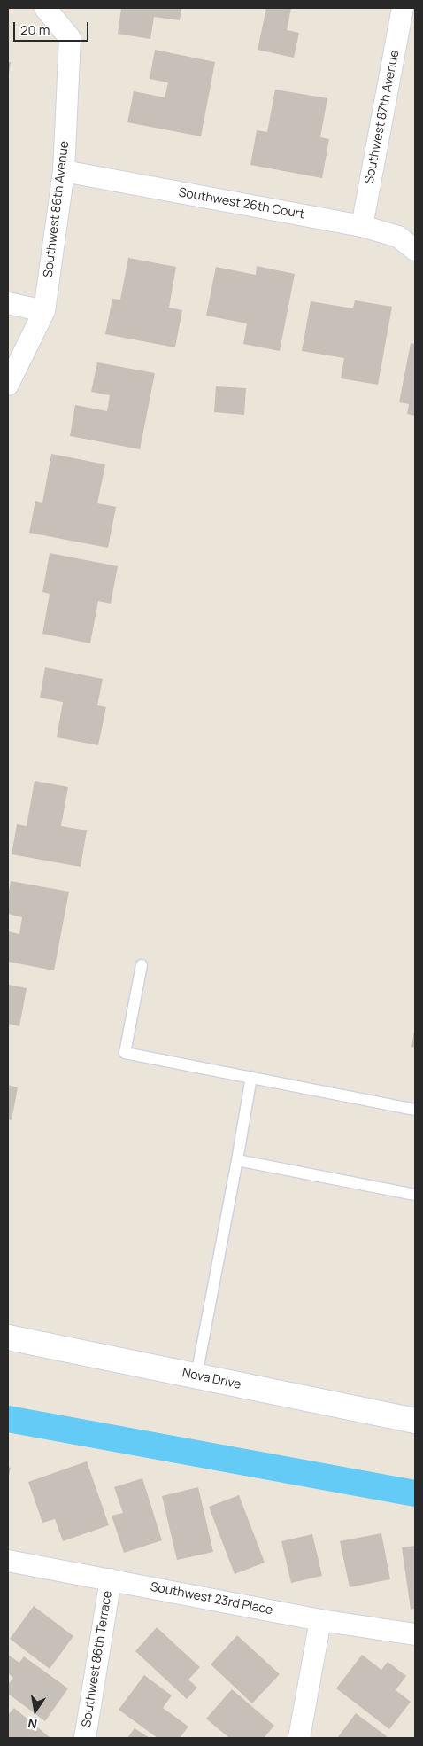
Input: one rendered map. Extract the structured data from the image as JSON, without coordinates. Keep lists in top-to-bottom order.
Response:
{
  "streets": {
    "street": [
      "Southwest 87th Avenue",
      "Southwest 26th Court",
      "Southwest 86th Avenue",
      "Nova Drive",
      "Southwest 23rd Place",
      "Southwest 86th Terrace"
    ]
  },
  "crossings": [
    ["Southwest 87th Avenue", "Southwest 26th Court"],
    ["Southwest 26th Court", "Southwest 86th Avenue"],
    ["Southwest 23rd Place", "Southwest 86th Terrace"]
  ],
  "scale_bar": "20 m",
  "north": "bottom"
}
